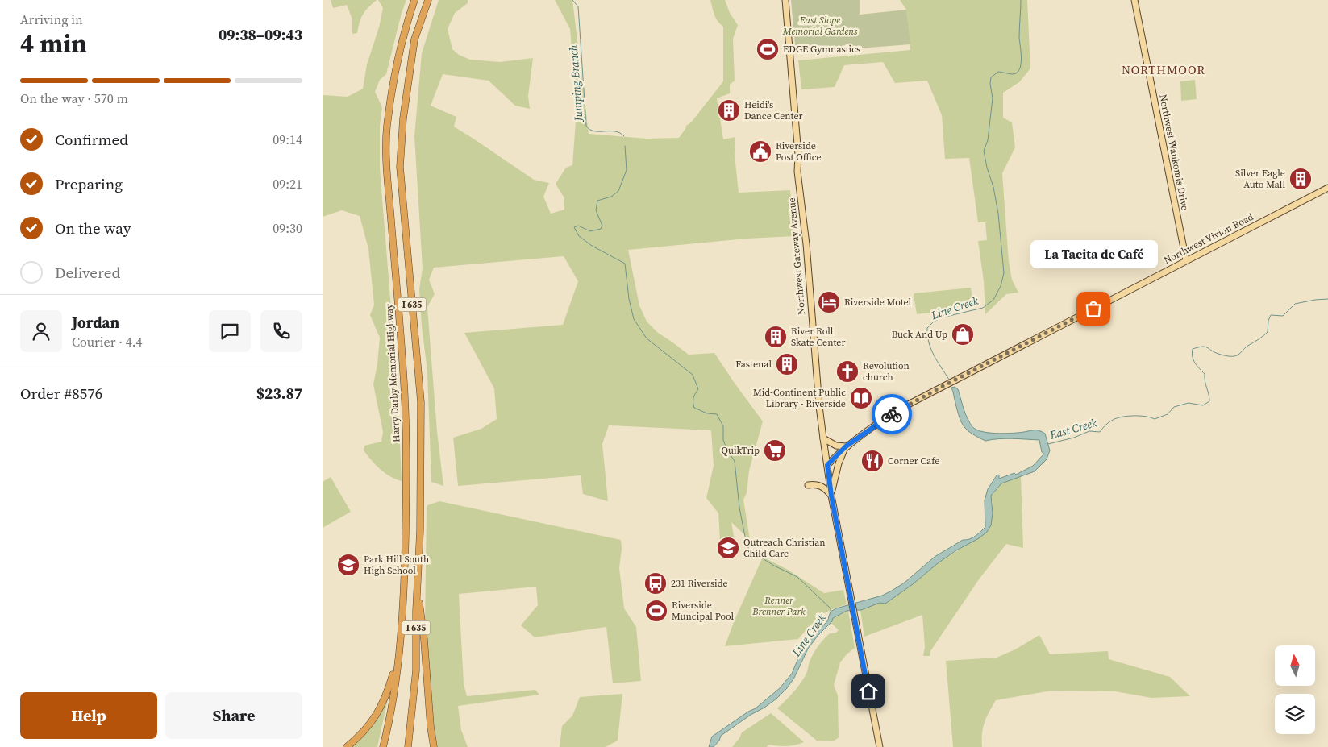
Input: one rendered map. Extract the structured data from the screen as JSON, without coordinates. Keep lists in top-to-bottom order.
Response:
{
  "streets": {
    "highway": ["I 635", "Harry Darby Memorial Highway"],
    "main road": ["Northwest Waukomis Drive", "Northwest Vivion Road", "Northwest Gateway Avenue"]
  },
  "crossings": [
    ["Northwest Waukomis Drive", "Northwest Vivion Road"],
    ["Northwest Vivion Road", "Northwest Gateway Avenue"]
  ],
  "districts": ["NORTHMOOR"],
  "water": ["Jumping Branch", "Line Creek", "East Creek"],
  "parks": ["East Slope Memorial Gardens", "Renner Brenner Park"],
  "places": {
    "sports": ["EDGE Gymnastics", "Riverside Muncipal Pool"],
    "building": [
      "Heidi's Dance Center",
      "Silver Eagle Auto Mall",
      "River Roll Skate Center",
      "Fastenal"
    ],
    "public building": ["Riverside Post Office"],
    "hotel": ["Riverside Motel"],
    "other": ["La Tacita de Café"],
    "shop": ["Buck And Up"],
    "church": ["Revolution church"],
    "library": ["Mid-Continent Public Library - Riverside"],
    "supermarket": ["QuikTrip"],
    "restaurant": ["Corner Cafe"],
    "school or university": ["Outreach Christian Child Care", "Park Hill South High School"],
    "bus stop": ["231 Riverside"]
  },
  "north": "top",
  "page": {
    "heading": ["4 min", "Arriving in", "09:38–09:43"],
    "panel": [
      "Jordan",
      "Courier · 4.4",
      "Order #8576",
      "$23.87"
    ],
    "bar": "On the way · 570 m",
    "list": [
      ["Confirmed", "09:14"],
      ["Preparing", "09:21"],
      ["On the way", "09:30"],
      "Delivered"
    ],
    "bubble": "La Tacita de Café",
    "buttons": ["Help", "Share"]
  }
}
